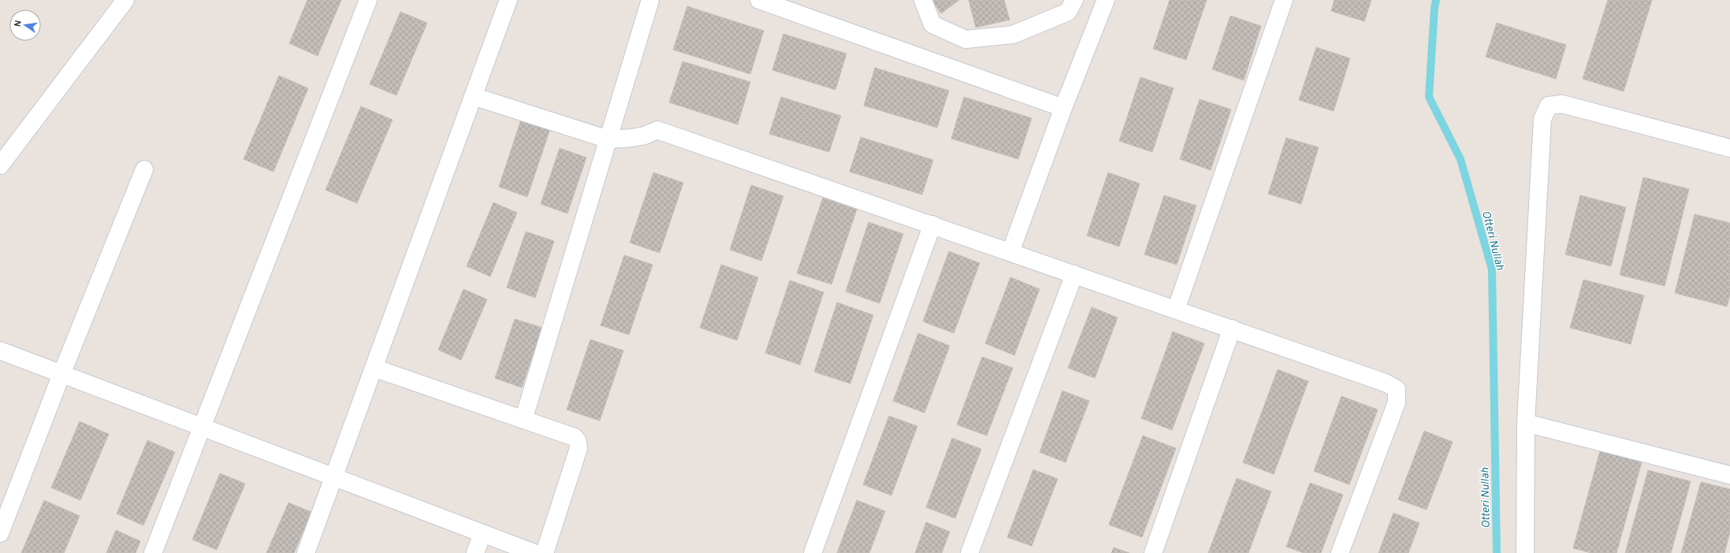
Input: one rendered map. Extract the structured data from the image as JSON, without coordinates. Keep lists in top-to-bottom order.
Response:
{
  "water": ["Otteri Nullah"],
  "north": "left"
}
